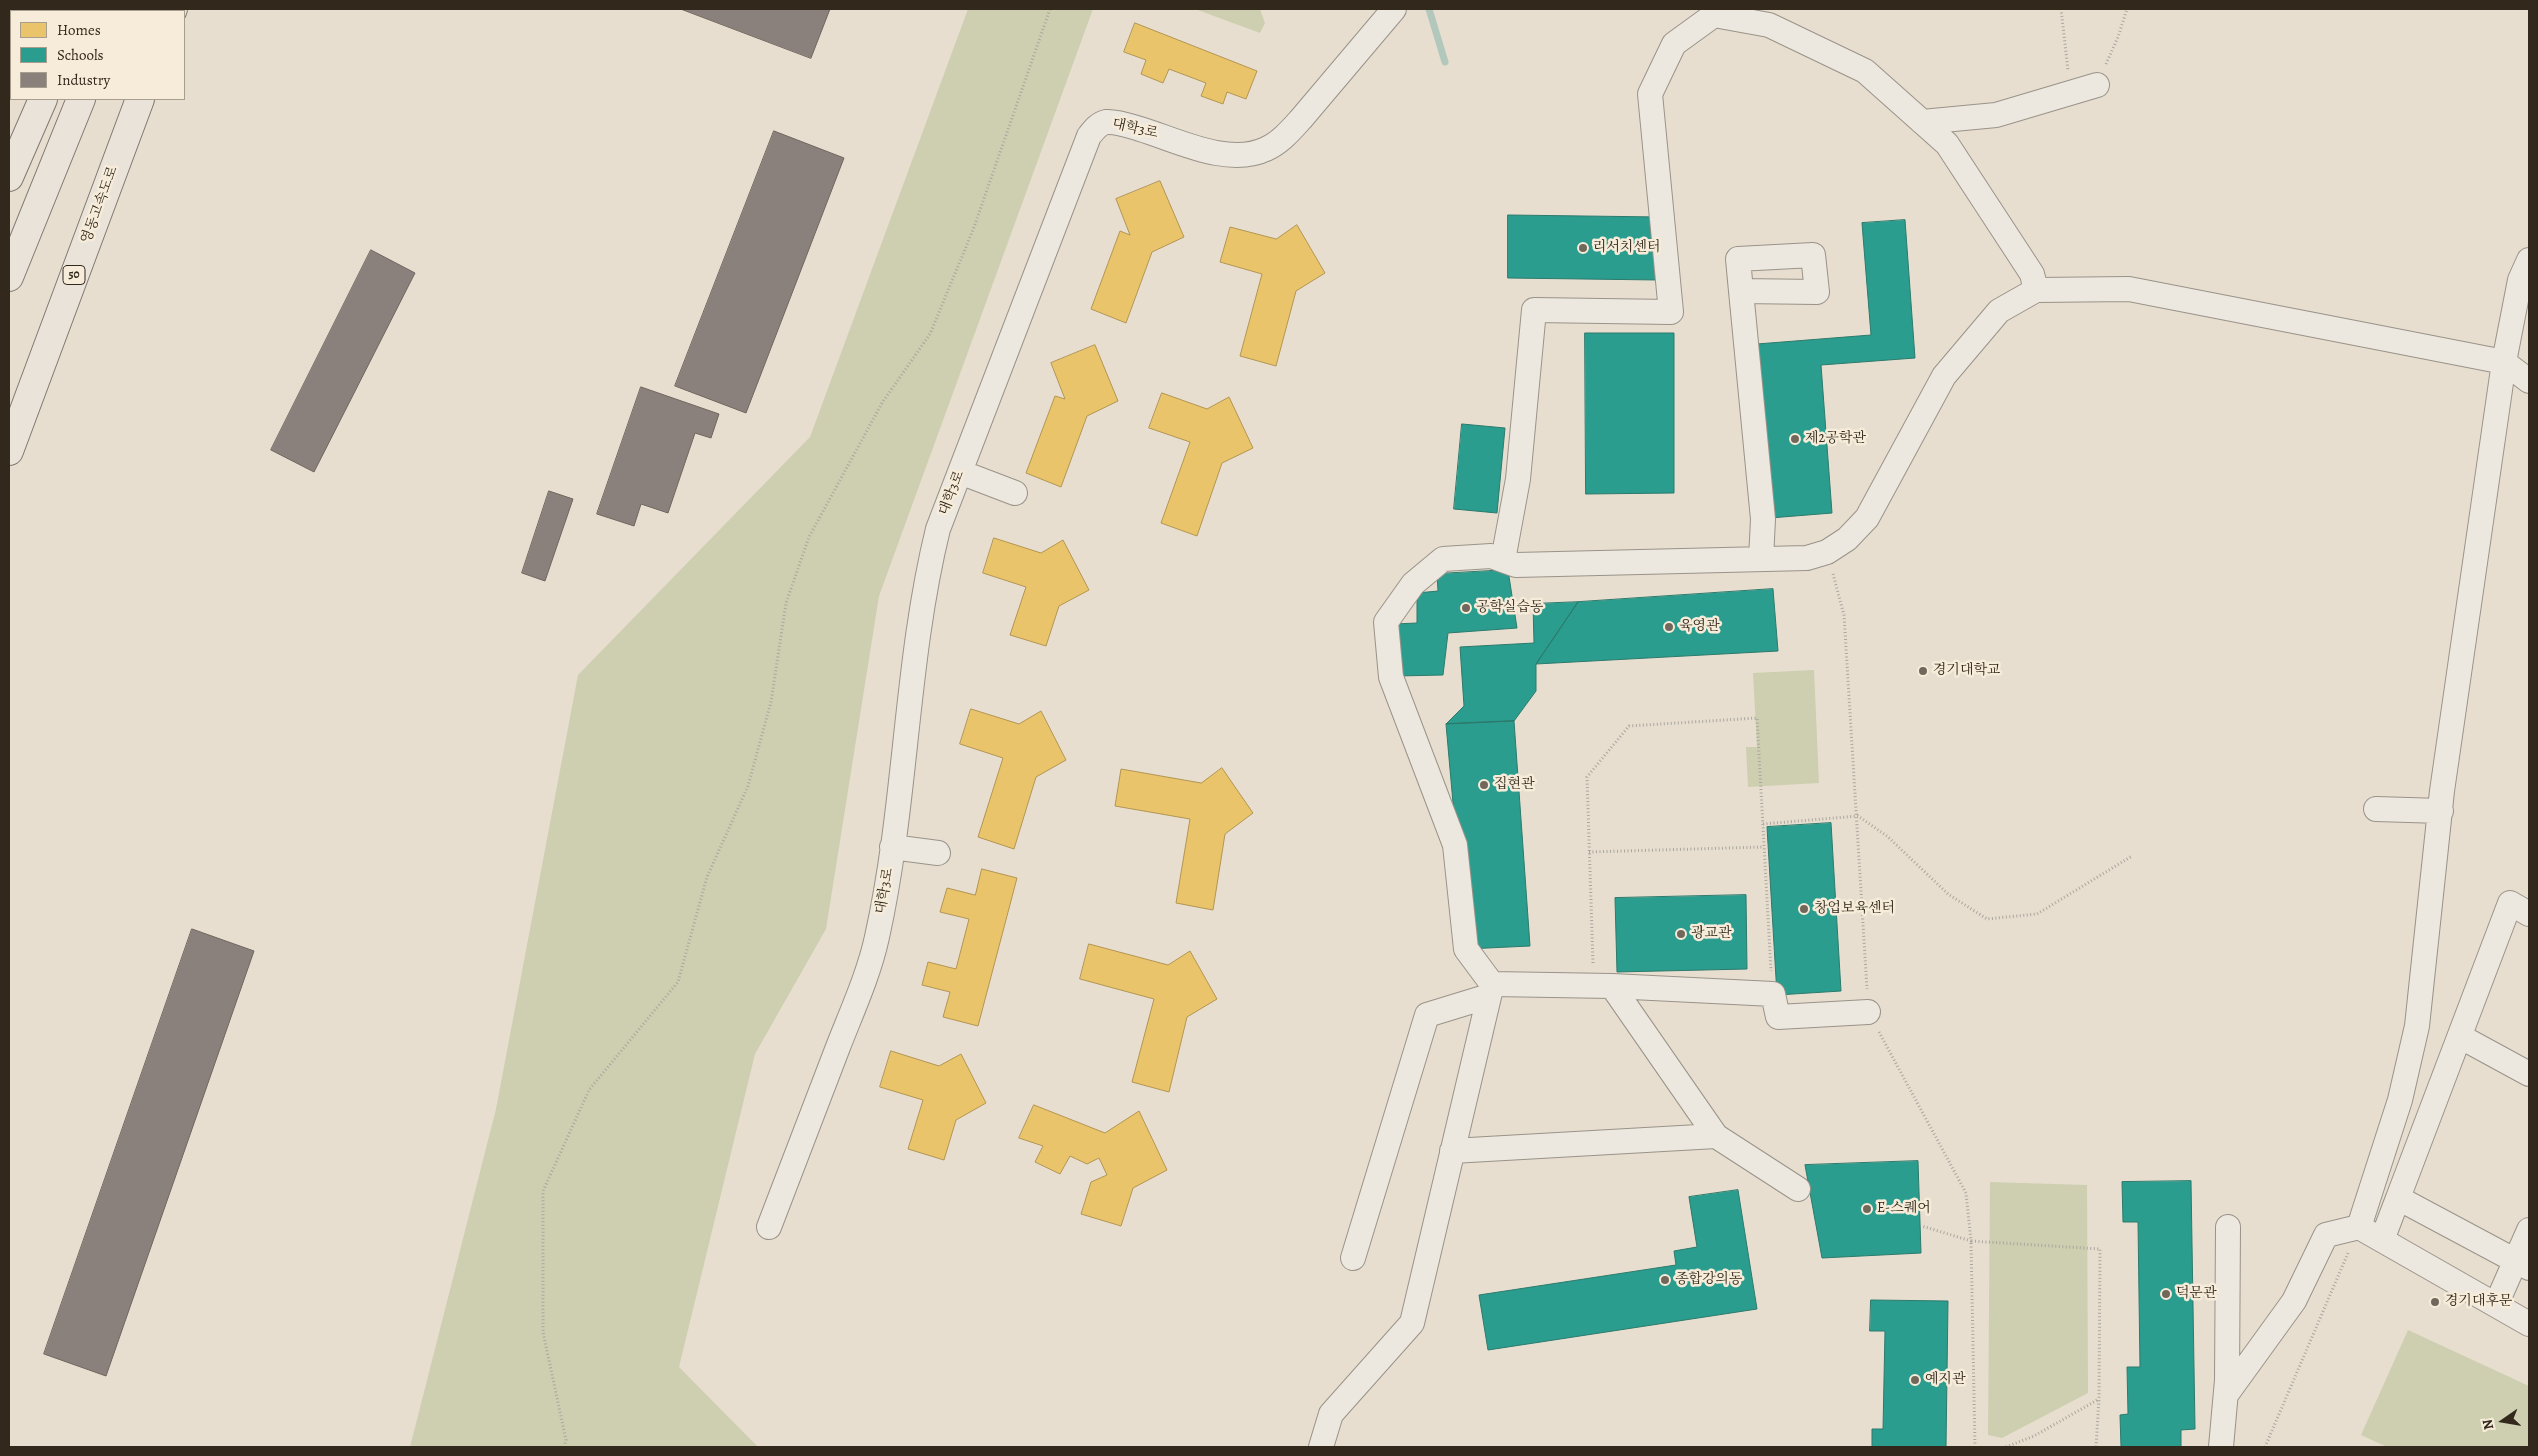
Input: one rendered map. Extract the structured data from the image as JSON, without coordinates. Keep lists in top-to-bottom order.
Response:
{
  "streets": {
    "highway": ["영동고속도로", "50"],
    "street": ["대학3로"]
  },
  "places": [
    "리서치센터",
    "제2공학관",
    "공학실습동",
    "육영관",
    "경기대학교",
    "집현관",
    "창업보육센터",
    "광교관",
    "E-스퀘어",
    "종합강의동",
    "덕문관",
    "경기대후문",
    "예지관"
  ],
  "legend": ["Homes", "Schools", "Industry"],
  "north": "left"
}
